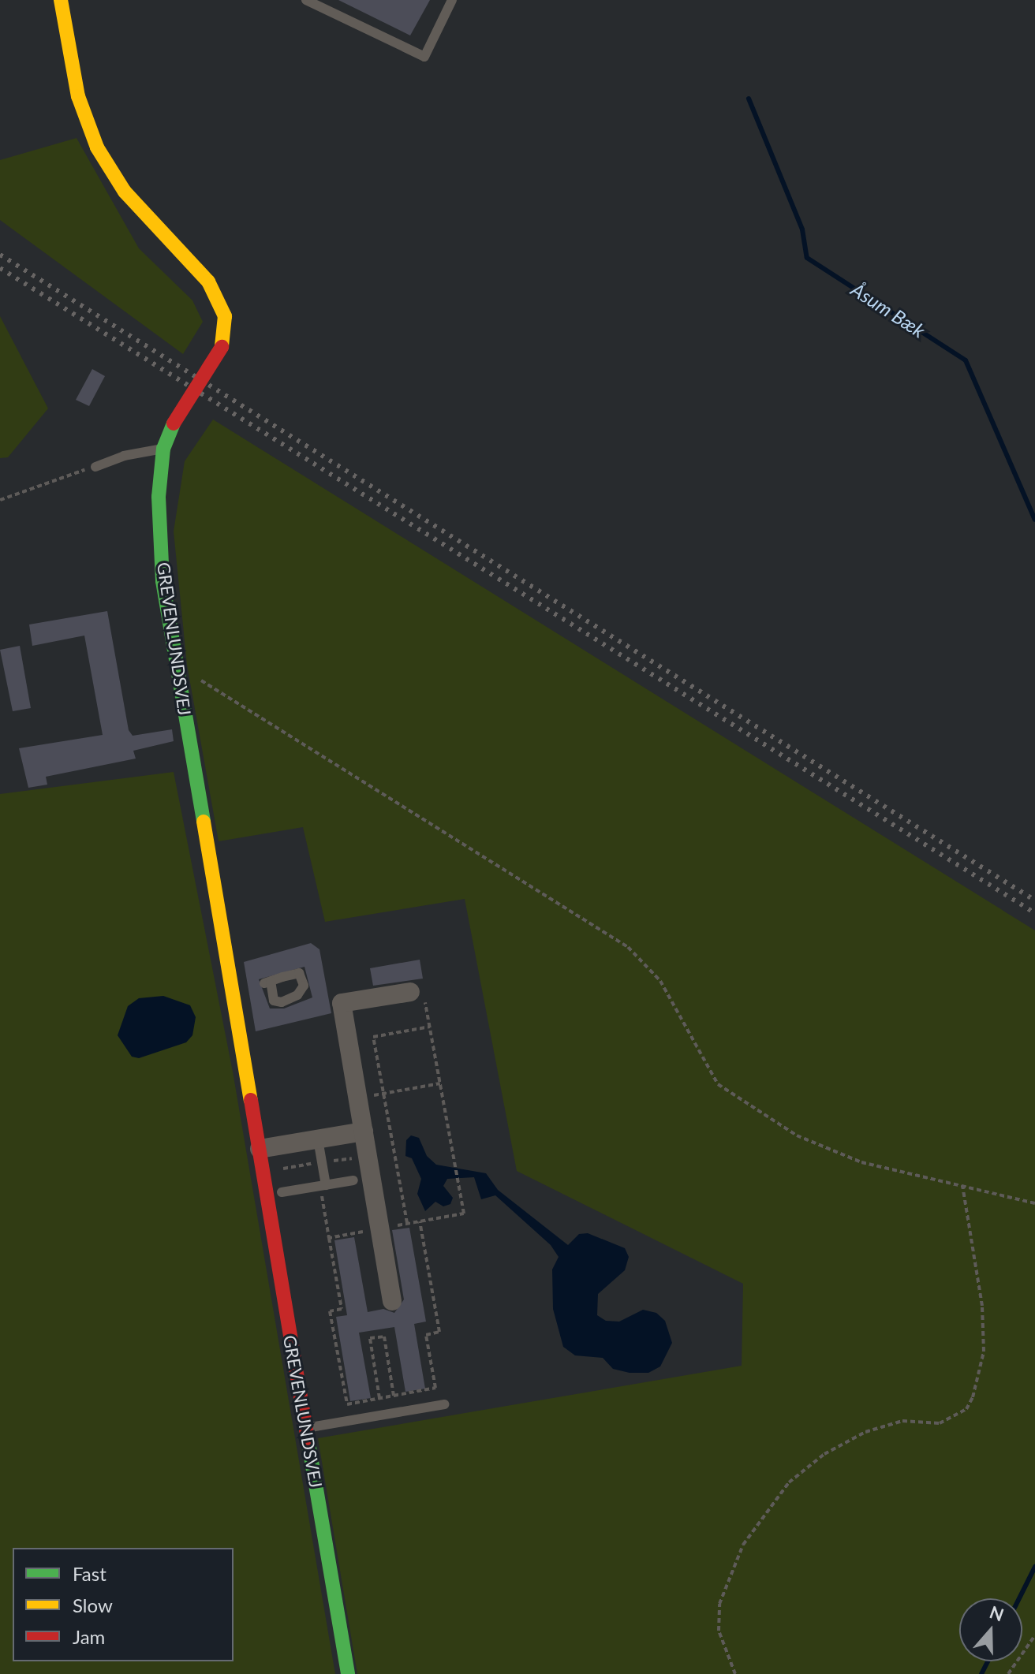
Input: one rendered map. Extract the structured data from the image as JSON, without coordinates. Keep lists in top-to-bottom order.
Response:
{
  "streets": {
    "street": ["GREVENLUNDSVEJ"]
  },
  "water": ["Åsum Bæk"],
  "legend": ["Fast", "Slow", "Jam"],
  "north": "top"
}
